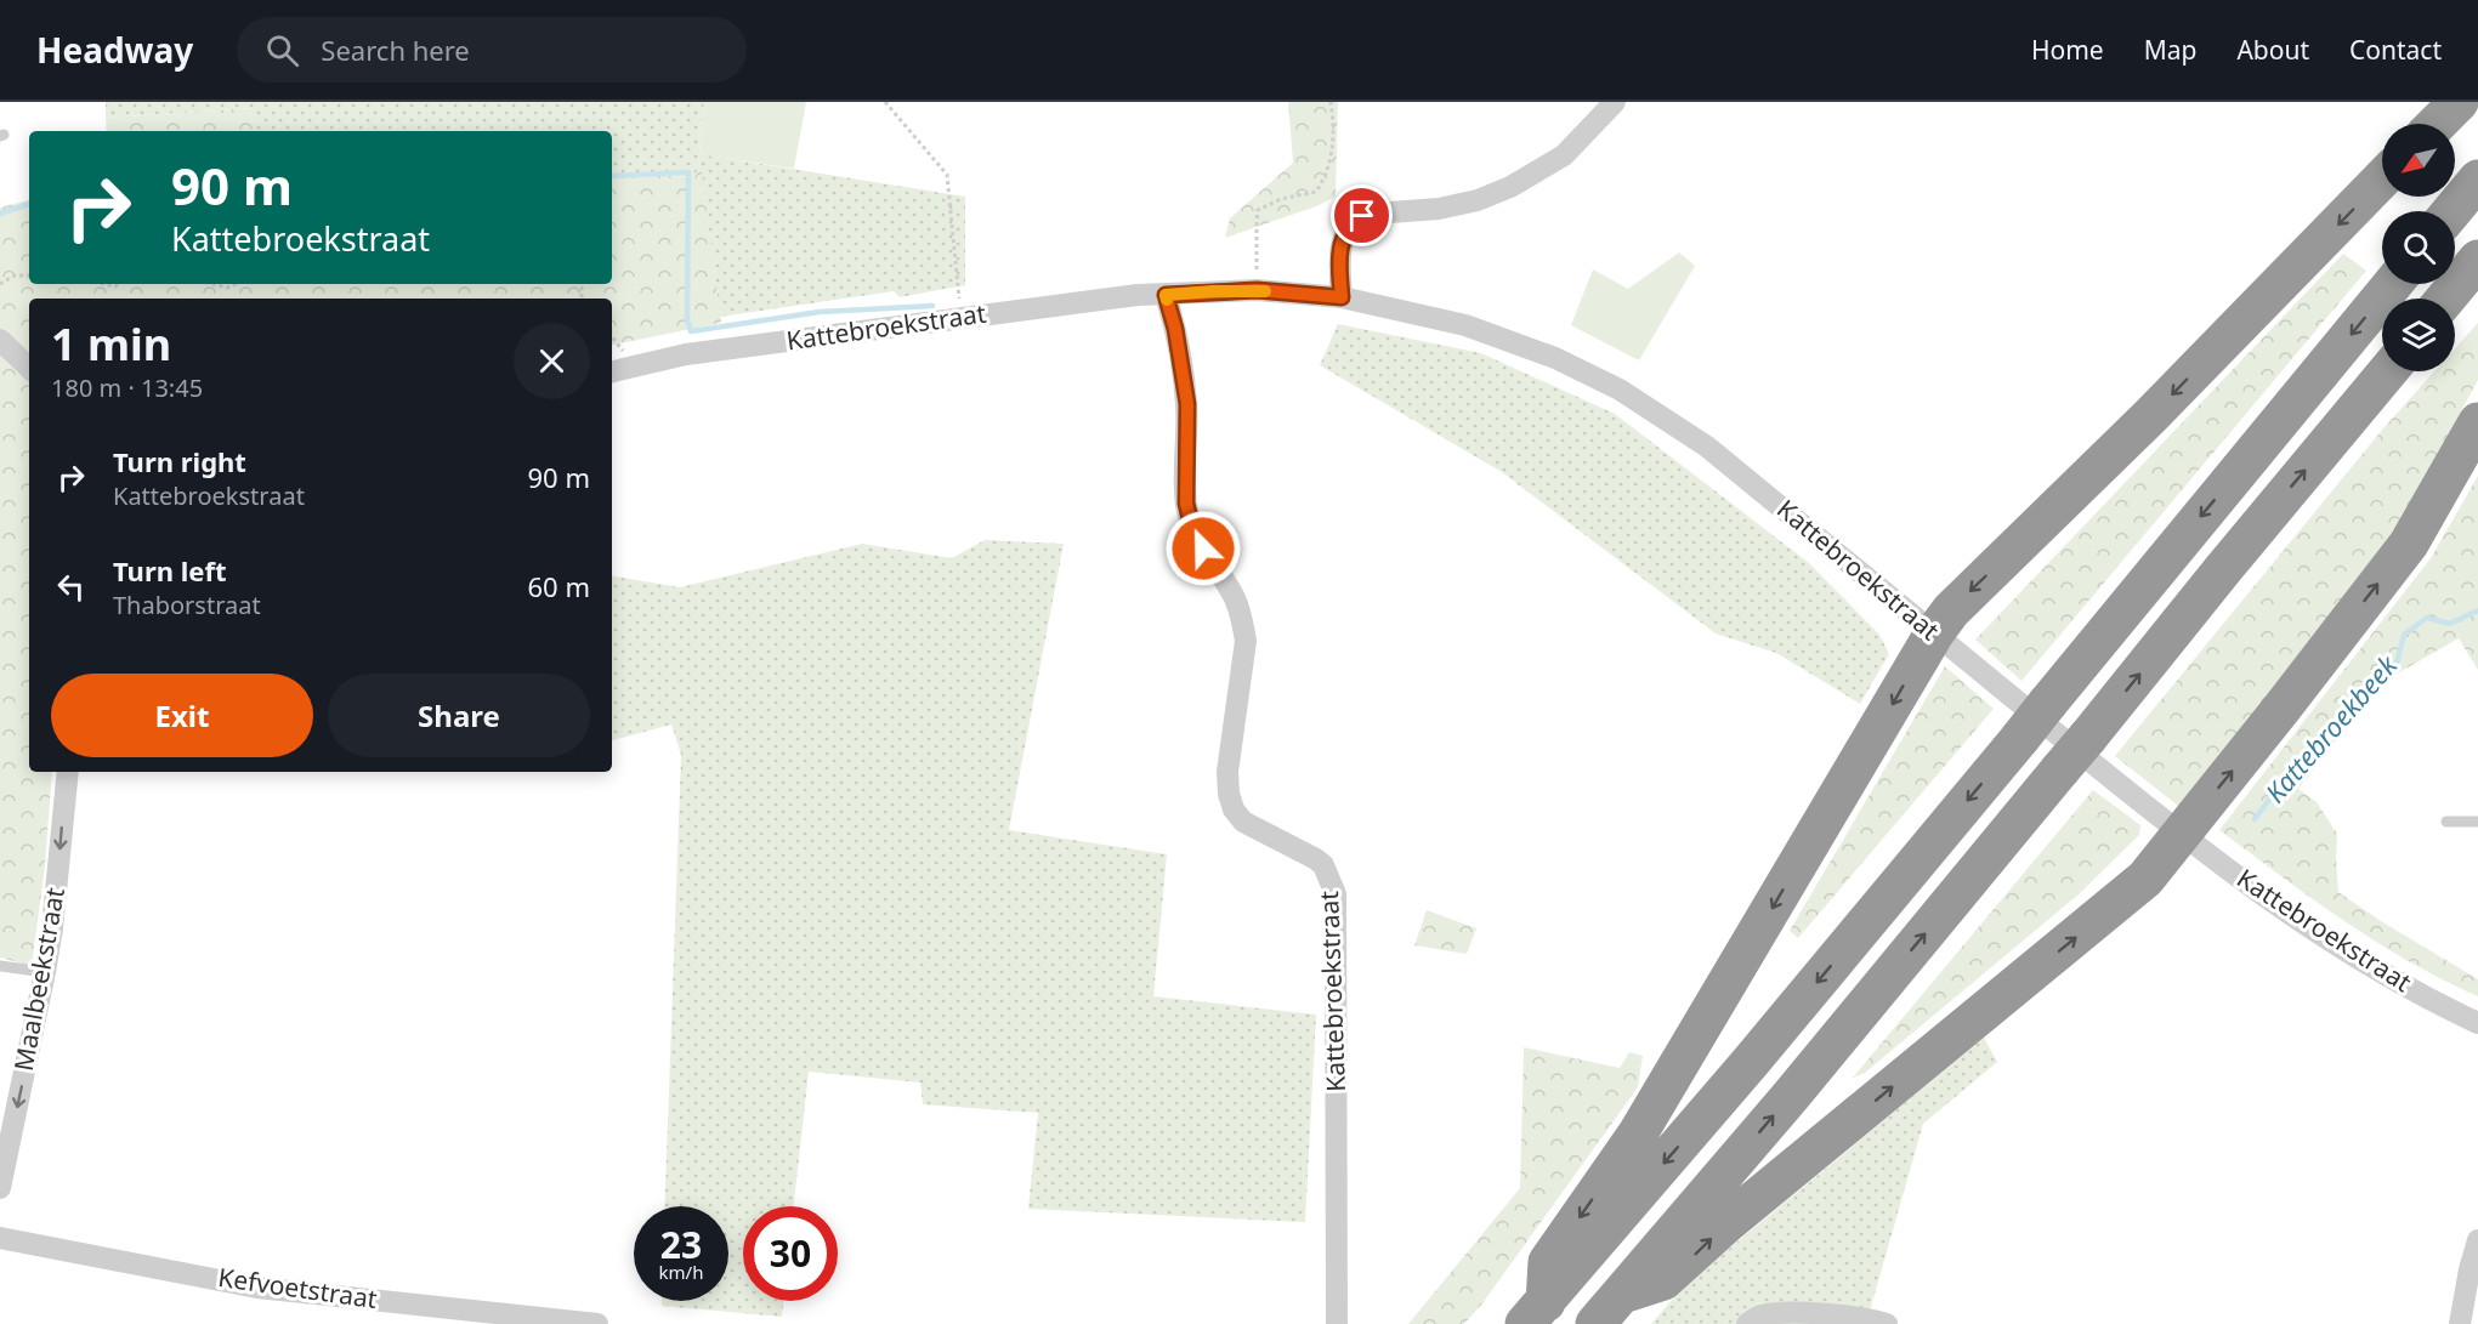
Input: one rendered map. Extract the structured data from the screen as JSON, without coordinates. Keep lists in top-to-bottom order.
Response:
{
  "streets": {
    "street": ["Kattebroekstraat", "Maalbeekstraat", "Kefvoetstraat"]
  },
  "one_way": ["Maalbeekstraat"],
  "water": ["Kattebroekbeek"],
  "north": "bottom left",
  "page": {
    "header": "Headway",
    "search": "Search here",
    "nav": [
      "Home",
      "Map",
      "About",
      "Contact"
    ],
    "turn": ["90 m", "Kattebroekstraat"],
    "heading": ["1 min", "180 m · 13:45"],
    "list": [
      {
        "name": "Turn right",
        "note": "Kattebroekstraat",
        "value": "90 m"
      },
      {
        "name": "Turn left",
        "note": "Thaborstraat",
        "value": "60 m"
      }
    ],
    "buttons": ["Exit", "Share"],
    "speed": "23 km/h",
    "limit": "30"
  }
}
